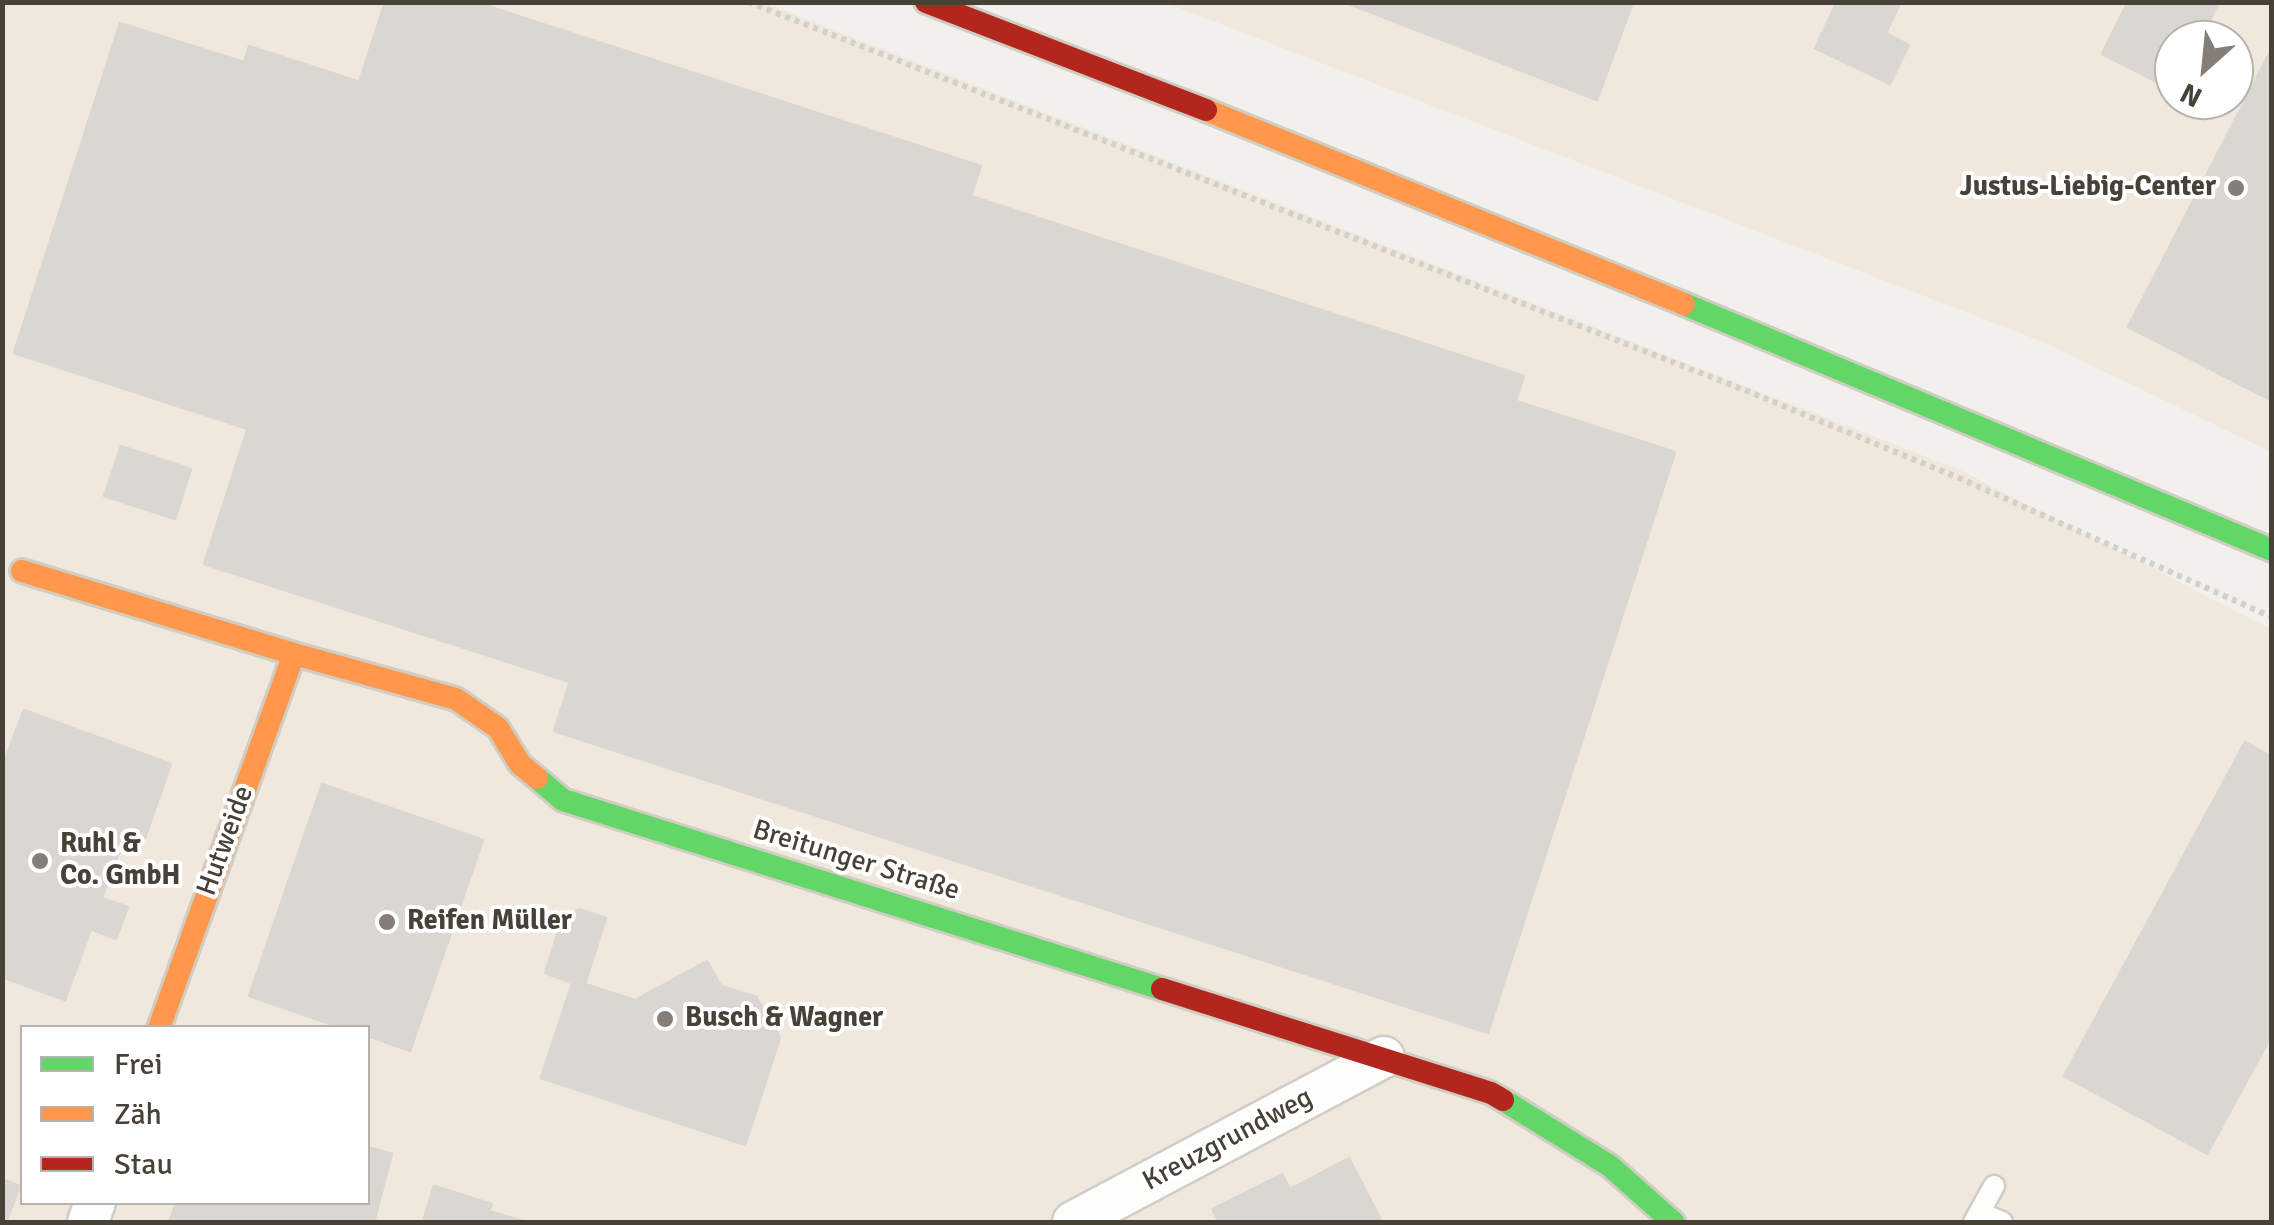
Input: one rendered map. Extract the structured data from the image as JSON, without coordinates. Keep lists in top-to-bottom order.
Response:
{
  "streets": {
    "street": ["Hutweide", "Breitunger Straße", "Kreuzgrundweg"]
  },
  "crossings": [
    ["Hutweide", "Breitunger Straße"],
    ["Breitunger Straße", "Kreuzgrundweg"]
  ],
  "places": [
    "Justus-Liebig-Center",
    "Ruhl & Co. GmbH",
    "Reifen Müller",
    "Busch & Wagner"
  ],
  "legend": ["Frei", "Zäh", "Stau"],
  "north": "bottom left"
}
